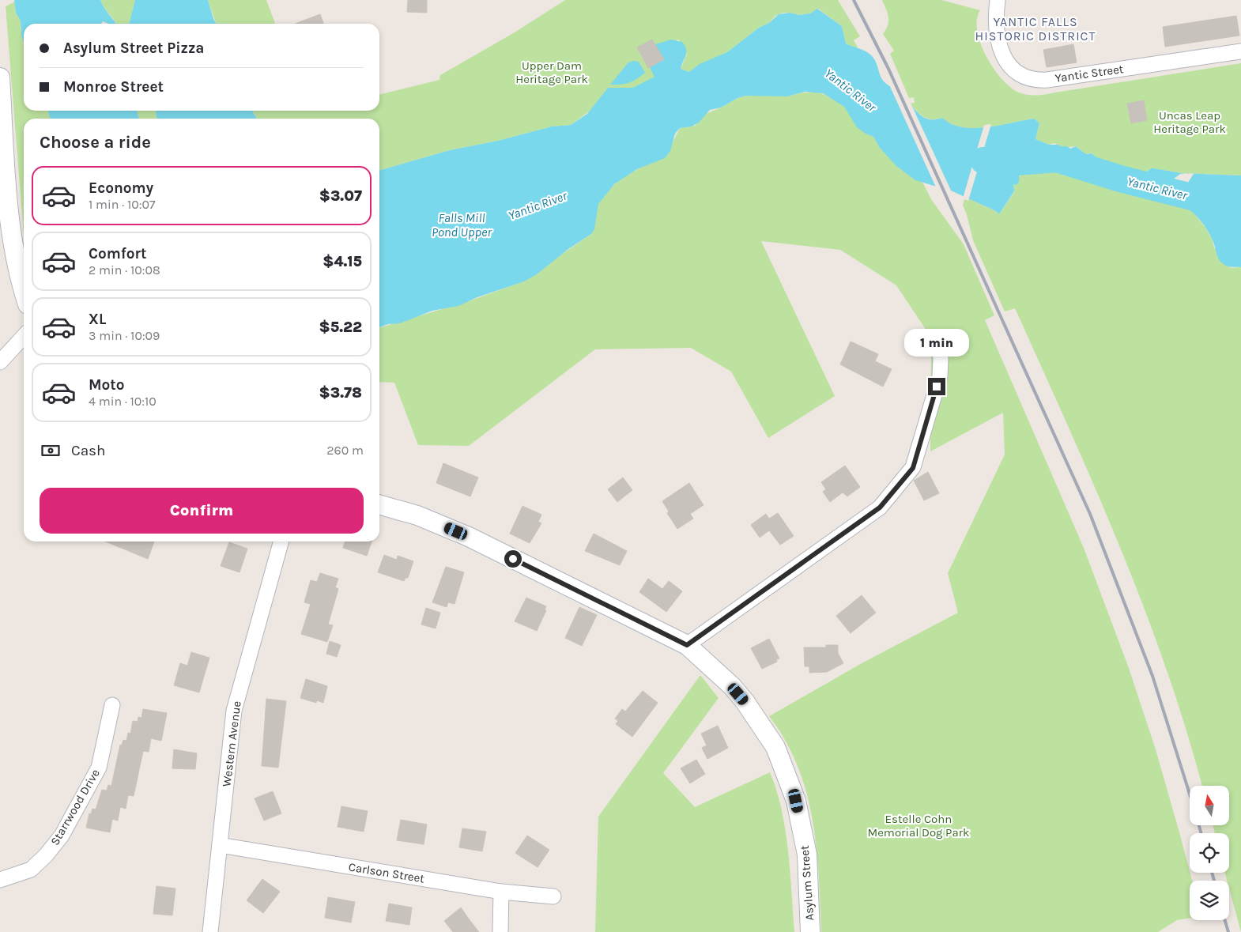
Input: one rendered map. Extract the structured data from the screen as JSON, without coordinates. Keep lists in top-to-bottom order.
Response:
{
  "streets": {
    "street": [
      "Yantic Street",
      "Western Avenue",
      "Starrwood Drive",
      "Carlson Street",
      "Asylum Street"
    ]
  },
  "crossings": [
    ["Western Avenue", "Carlson Street"]
  ],
  "districts": ["YANTIC FALLS HISTORIC DISTRICT"],
  "water": ["Yantic River", "Falls Mill Pond Upper"],
  "parks": ["Upper Dam Heritage Park", "Uncas Leap Heritage Park", "Estelle Cohn Memorial Dog Park"],
  "north": "top",
  "page": {
    "banner": ["Asylum Street Pizza", "Monroe Street"],
    "heading": "Choose a ride",
    "list": [
      {
        "name": "Economy",
        "note": "1 min · 10:07",
        "value": "$3.07"
      },
      {
        "name": "Comfort",
        "note": "2 min · 10:08",
        "value": "$4.15"
      },
      {
        "name": "XL",
        "note": "3 min · 10:09",
        "value": "$5.22"
      },
      {
        "name": "Moto",
        "note": "4 min · 10:10",
        "value": "$3.78"
      }
    ],
    "bubble": "1 min",
    "pay": ["Cash", "260 m"],
    "buttons": "Confirm"
  }
}
